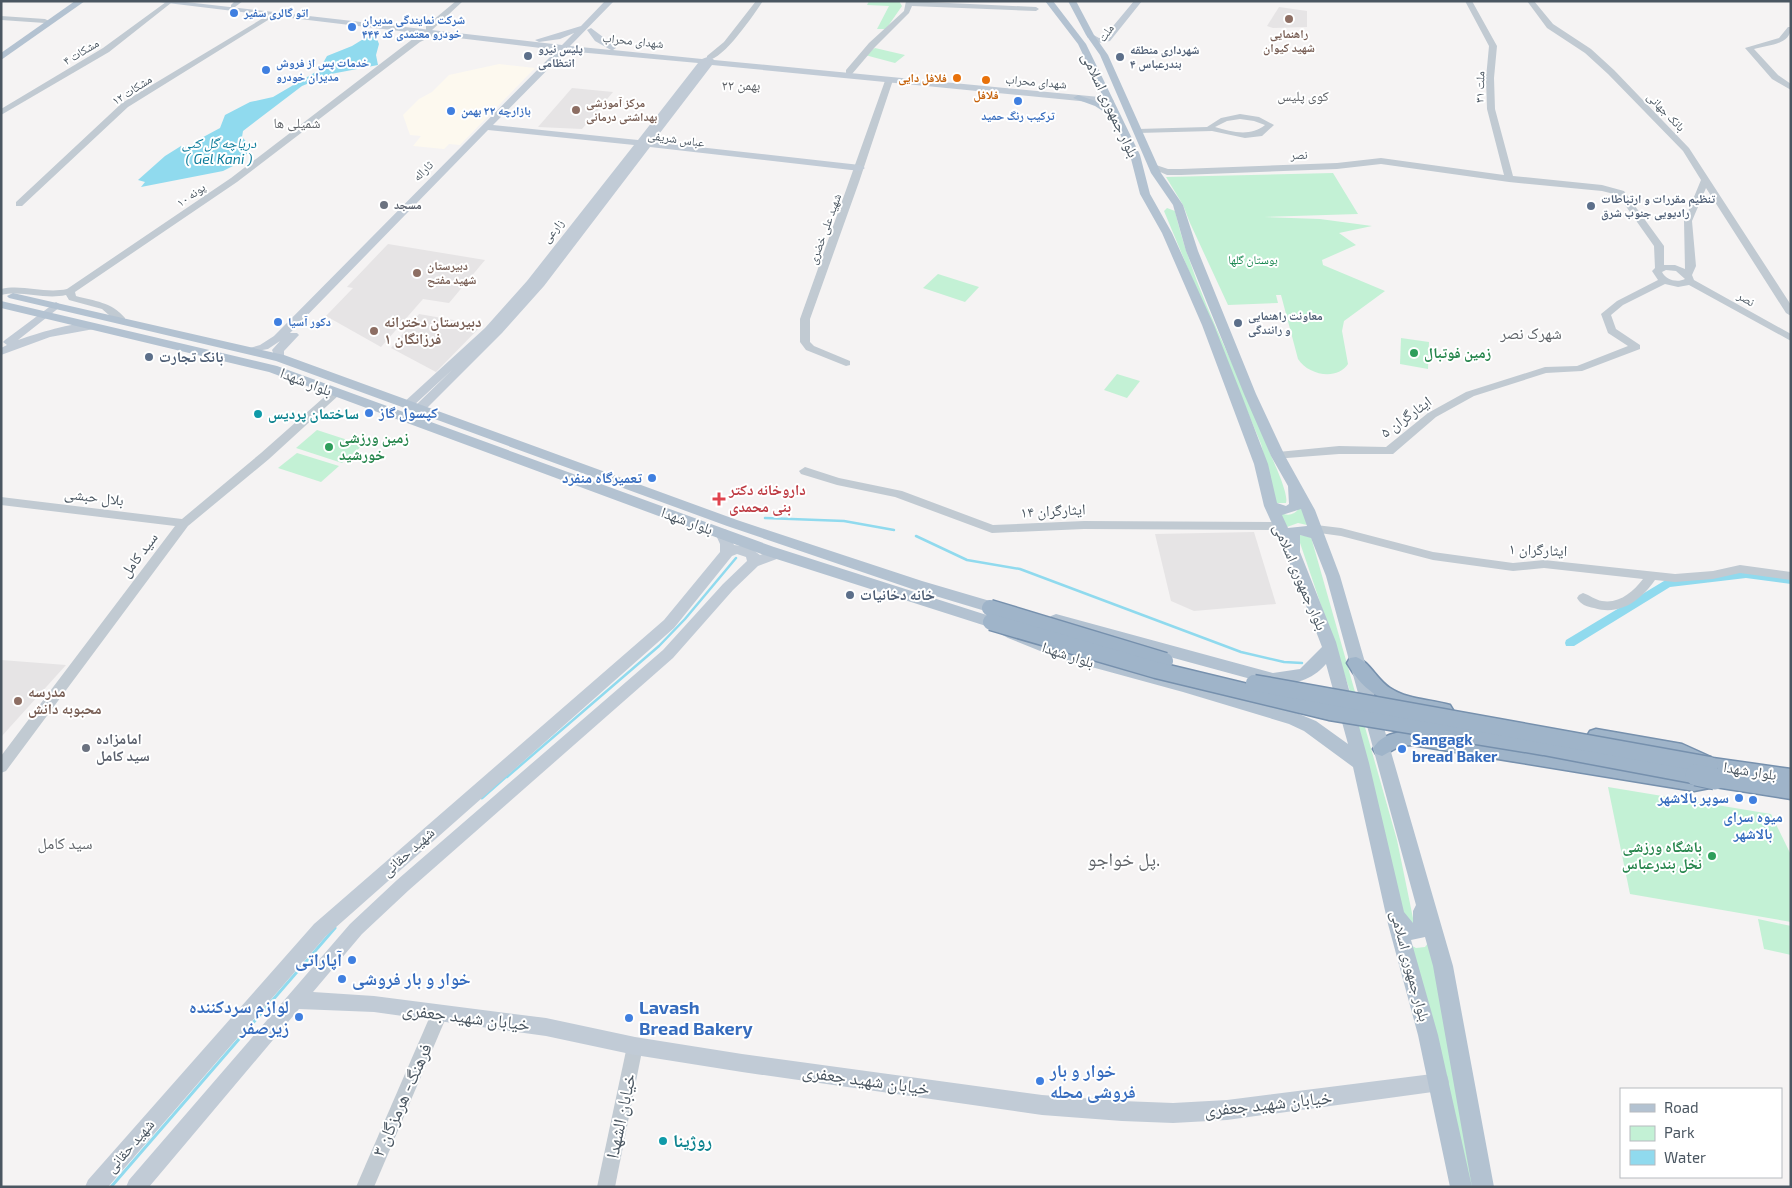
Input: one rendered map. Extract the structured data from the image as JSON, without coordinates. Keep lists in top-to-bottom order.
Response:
{
  "streets": {
    "highway": ["بلوار شهدا"],
    "main road": [
      "ملت",
      "شهدای محراب",
      "بلوار جمهوری اسلامی",
      "عباس شریفی",
      "ثاراله",
      "زارعی",
      "شهید حقانی",
      "خیابان شهید جعفری"
    ],
    "street": [
      "مشکات ۴",
      "ملت ۳۱",
      "مشکات ۱۲",
      "بانک جهانی",
      "نصر",
      "پونه ۱۰",
      "شهید علی خضری",
      "ایثارگران ۵",
      "بلال حبشی",
      "ایثارگران ۱۴",
      "ایثارگران ۱",
      "سید کامل",
      "فرهنگ- هرمزگان ۳",
      "خیابان الشهدا"
    ]
  },
  "crossings": [
    ["ملت", "بلوار جمهوری اسلامی"],
    ["شهدای محراب", "مشکات ۴"],
    ["شهدای محراب", "مشکات ۱۲"],
    ["شهدای محراب", "بلوار جمهوری اسلامی"],
    ["شهدای محراب", "ثاراله"],
    ["شهدای محراب", "پونه ۱۰"],
    ["شهدای محراب", "شهید علی خضری"],
    ["شهدای محراب", "زارعی"],
    ["ملت ۳۱", "نصر"],
    ["بلوار جمهوری اسلامی", "نصر"],
    ["بلوار جمهوری اسلامی", "بلوار شهدا"],
    ["بلوار جمهوری اسلامی", "ایثارگران ۵"],
    ["بلوار جمهوری اسلامی", "ایثارگران ۱۴"],
    ["بلوار جمهوری اسلامی", "ایثارگران ۱"],
    ["بلوار جمهوری اسلامی", "خیابان شهید جعفری"],
    ["عباس شریفی", "ثاراله"],
    ["عباس شریفی", "شهید علی خضری"],
    ["عباس شریفی", "زارعی"],
    ["نصر", "ایثارگران ۵"],
    ["ثاراله", "بلوار شهدا"],
    ["پونه ۱۰", "بلوار شهدا"],
    ["زارعی", "بلوار شهدا"],
    ["بلوار شهدا", "سید کامل"],
    ["بلوار شهدا", "شهید حقانی"],
    ["بلال حبشی", "سید کامل"],
    ["شهید حقانی", "خیابان شهید جعفری"],
    ["خیابان شهید جعفری", "فرهنگ- هرمزگان ۳"],
    ["خیابان شهید جعفری", "خیابان الشهدا"]
  ],
  "districts": [
    "۲۲ بهمن",
    "کوی پلیس",
    "شمیلی ها",
    "شهرک نصر",
    "سید کامل",
    "پل خواجو."
  ],
  "water": ["دریاچه گل کنی ( Gel Kani )"],
  "parks": ["بوستان گلها"],
  "places": {
    "other": [
      "اتو گالری سفیر",
      "راهنمایی شهید کیوان",
      "شرکت نمایندگی مدیران خودرو معتمدی کد ۴۴۴",
      "پلیس نیرو انتظامی",
      "شهرداری منطقه ۴ بندرعباس",
      "خدمات پس از فروش مدیران خودرو",
      "فلافل دایی",
      "فلافل",
      "ترکیب رنگ حمید",
      "مرکز آموزشی بهداشتی درمانی",
      "بازارچه ۲۲ بهمن",
      "مسجد",
      "تنظیم مقررات و ارتباطات رادیویی جنوب شرق",
      "دبیرستان شهید مفتح",
      "دکور آسیا",
      "معاونت راهنمایی و رانندگی",
      "دبیرستان دخترانه فرزانگان ۱",
      "زمین فوتبال",
      "بانک تجارت",
      "کپسول گاز",
      "ساختمان پردیس",
      "زمین ورزشی خورشید",
      "تعمیرگاه منفرد",
      "خانه دخانیات",
      "مدرسه محبوبه دانش",
      "امامزاده سید کامل",
      "Sangagk bread Baker",
      "سوپر بالاشهر",
      "میوه سرای بالاشهر",
      "باشگاه ورزشی نخل بندرعباس",
      "آپاراتی",
      "خوار و بار فروشی",
      "لوازم سردکننده زیرصفر",
      "Lavash Bread Bakery",
      "خوار و بار فروشی محله",
      "روژینا"
    ],
    "health": ["داروخانه دکتر بنی محمدی"]
  },
  "legend": ["Road", "Park", "Water"]
}
